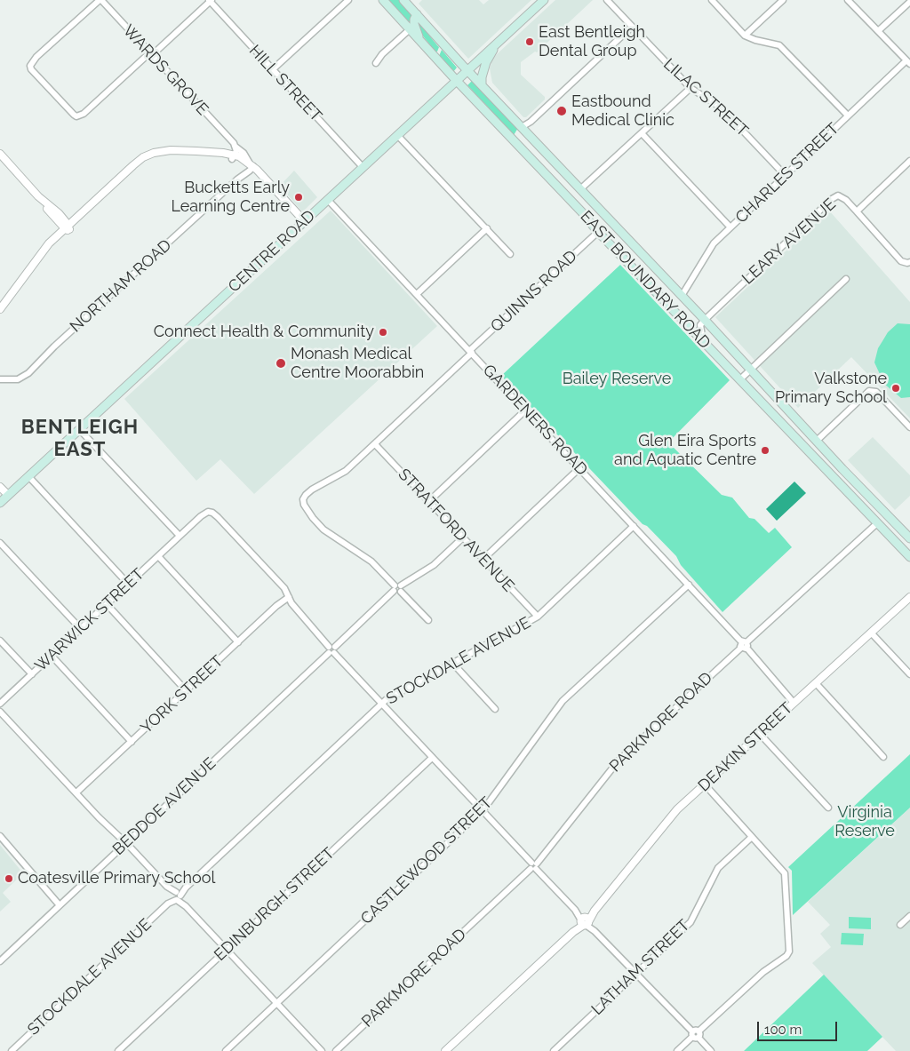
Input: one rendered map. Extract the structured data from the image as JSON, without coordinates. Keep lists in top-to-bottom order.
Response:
{
  "streets": {
    "main road": ["CENTRE ROAD", "EAST BOUNDARY ROAD"],
    "street": [
      "WARDS GROVE",
      "HILL STREET",
      "LILAC STREET",
      "CHARLES STREET",
      "LEARY AVENUE",
      "NORTHAM ROAD",
      "QUINNS ROAD",
      "GARDENERS ROAD",
      "STRATFORD AVENUE",
      "WARWICK STREET",
      "STOCKDALE AVENUE",
      "YORK STREET",
      "PARKMORE ROAD",
      "DEAKIN STREET",
      "BEDDOE AVENUE",
      "CASTLEWOOD STREET",
      "EDINBURGH STREET",
      "LATHAM STREET"
    ]
  },
  "crossings": [
    ["WARDS GROVE", "NORTHAM ROAD"],
    ["HILL STREET", "CENTRE ROAD"],
    ["LILAC STREET", "CHARLES STREET"],
    ["CHARLES STREET", "EAST BOUNDARY ROAD"],
    ["LEARY AVENUE", "EAST BOUNDARY ROAD"],
    ["CENTRE ROAD", "EAST BOUNDARY ROAD"],
    ["CENTRE ROAD", "GARDENERS ROAD"],
    ["EAST BOUNDARY ROAD", "QUINNS ROAD"],
    ["EAST BOUNDARY ROAD", "PARKMORE ROAD"],
    ["QUINNS ROAD", "GARDENERS ROAD"],
    ["QUINNS ROAD", "STRATFORD AVENUE"],
    ["QUINNS ROAD", "BEDDOE AVENUE"],
    ["GARDENERS ROAD", "STOCKDALE AVENUE"],
    ["GARDENERS ROAD", "PARKMORE ROAD"],
    ["GARDENERS ROAD", "DEAKIN STREET"],
    ["GARDENERS ROAD", "CASTLEWOOD STREET"],
    ["STRATFORD AVENUE", "STOCKDALE AVENUE"],
    ["STRATFORD AVENUE", "BEDDOE AVENUE"],
    ["WARWICK STREET", "YORK STREET"]
  ],
  "districts": ["BENTLEIGH EAST"],
  "parks": ["Bailey Reserve", "Virginia Reserve"],
  "places": [
    "East Bentleigh Dental Group",
    "Eastbound Medical Clinic",
    "Bucketts Early Learning Centre",
    "Connect Health & Community",
    "Monash Medical Centre Moorabbin",
    "Valkstone Primary School",
    "Glen Eira Sports and Aquatic Centre",
    "Coatesville Primary School"
  ],
  "scale_bar": "100 m"
}
